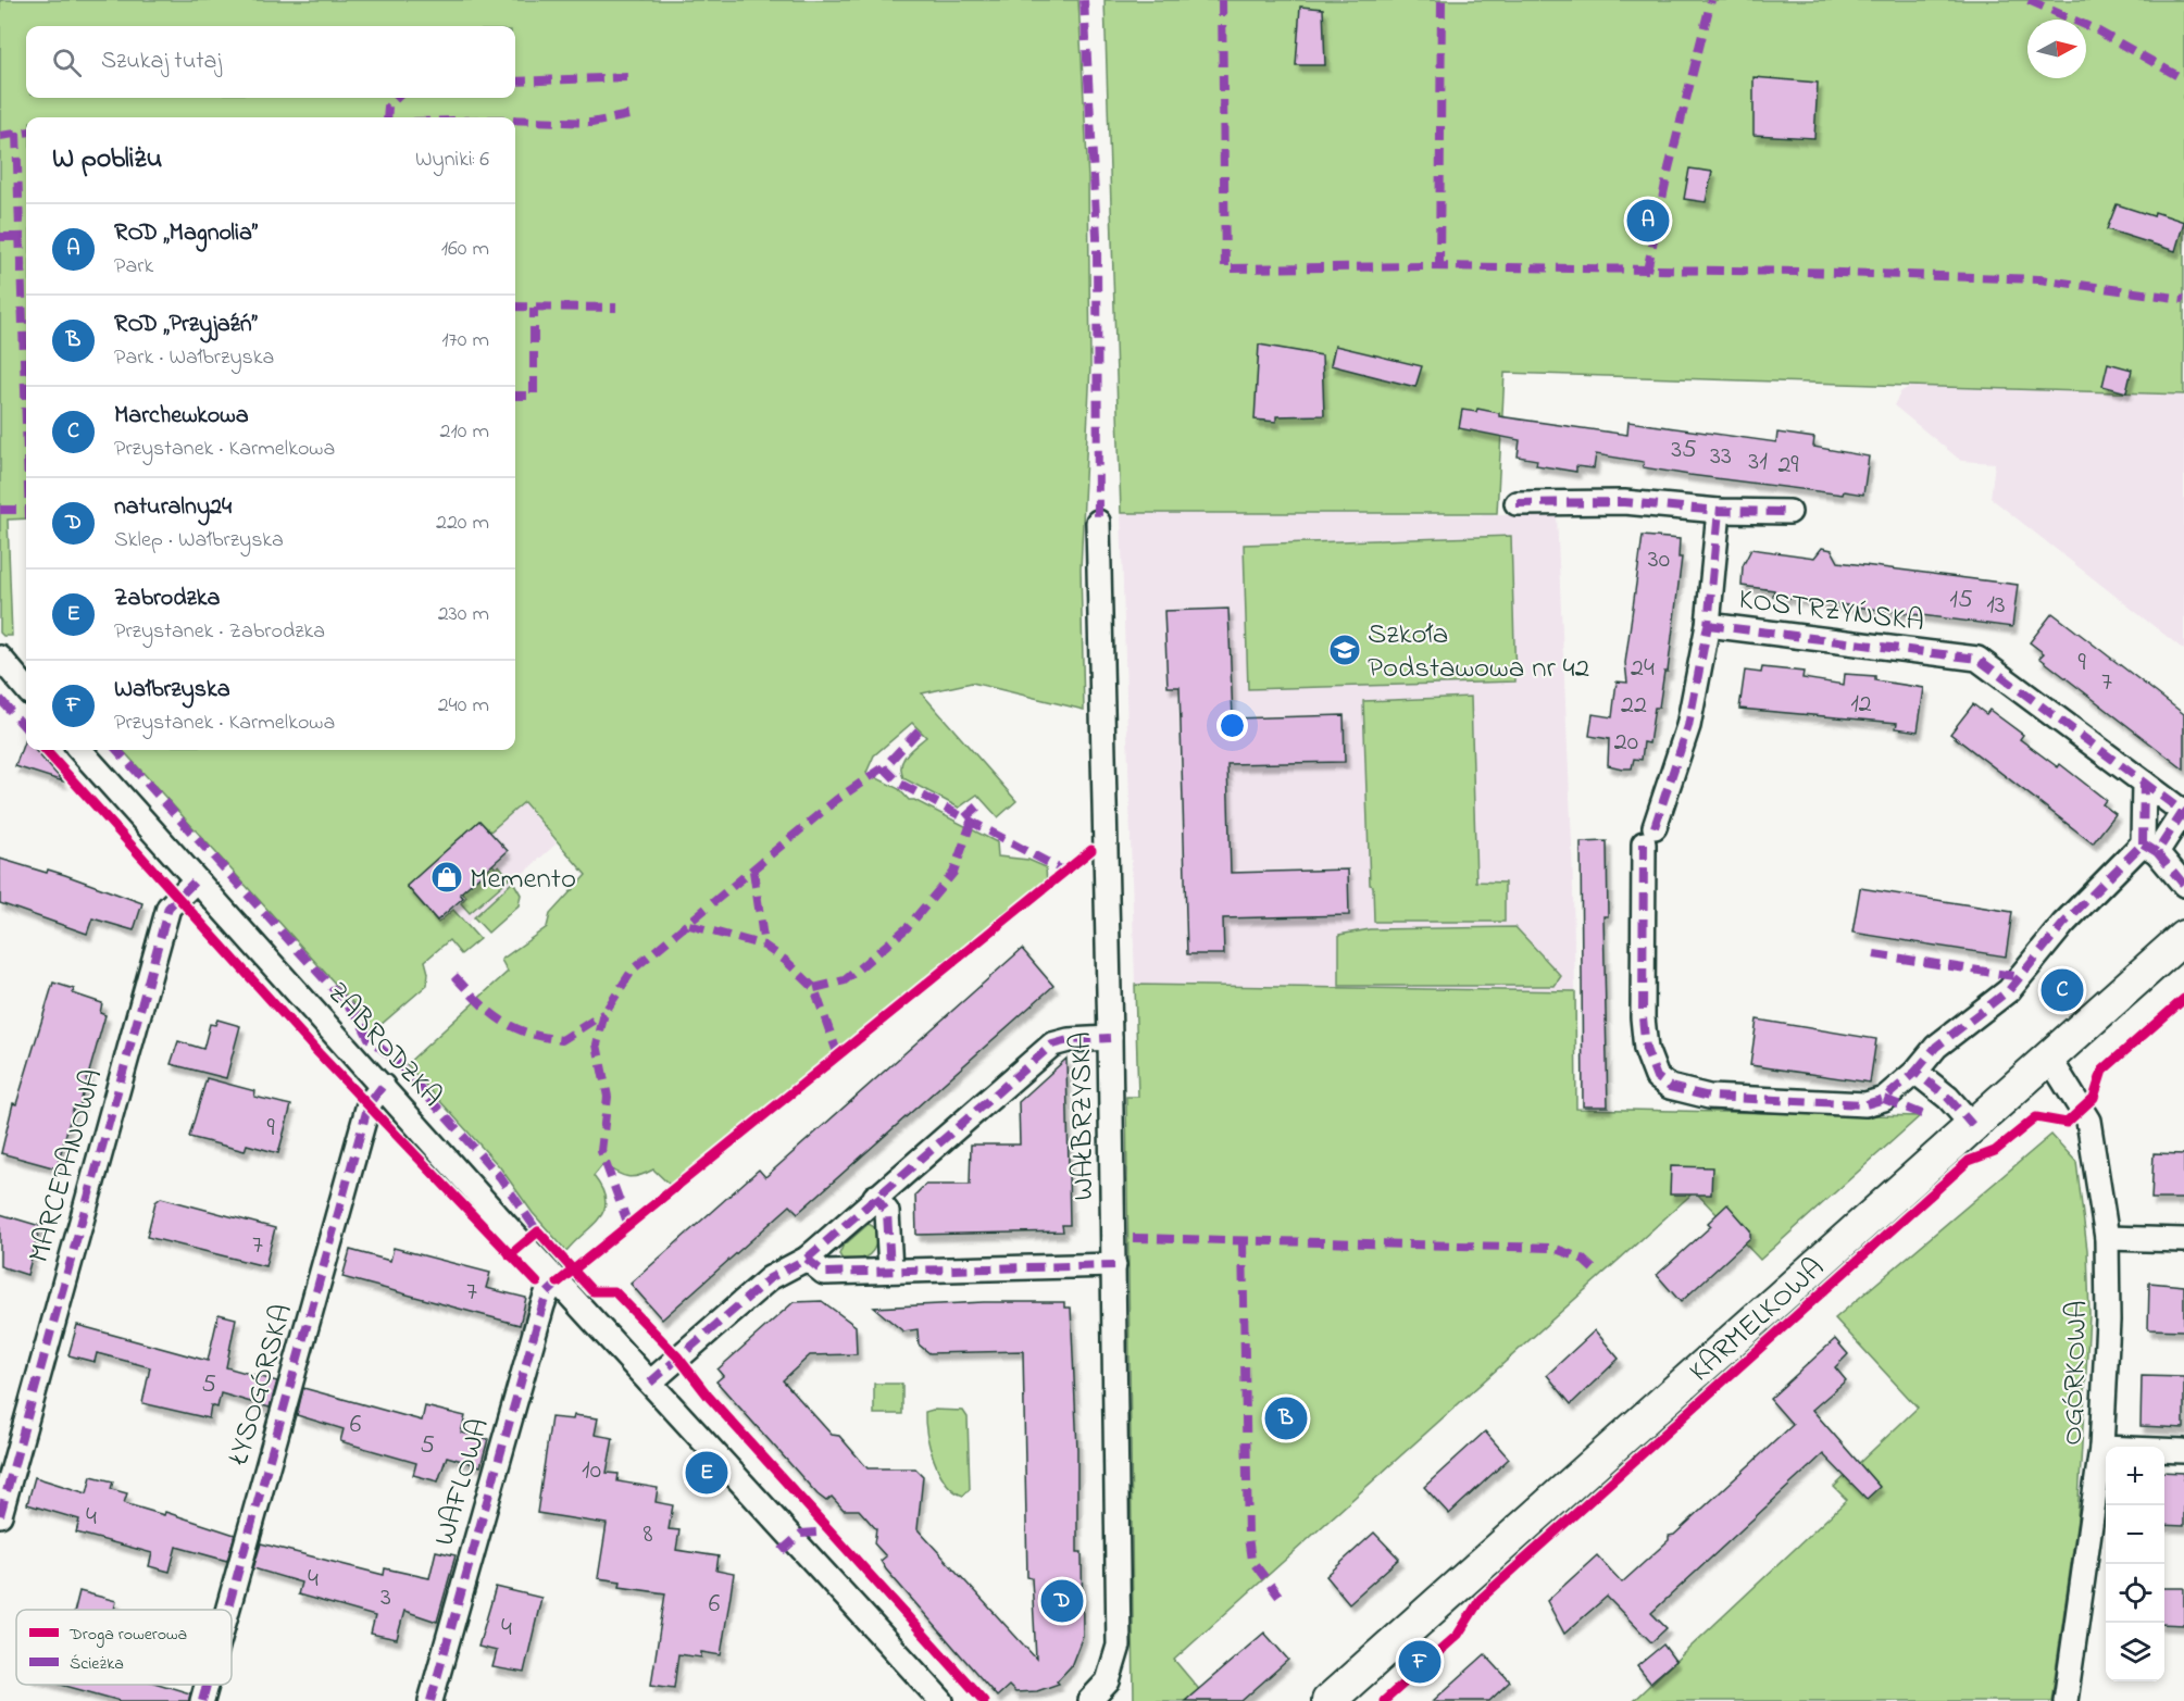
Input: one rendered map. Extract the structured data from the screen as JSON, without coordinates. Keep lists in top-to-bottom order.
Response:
{
  "streets": {
    "street": [
      "KOSTRZYŃSKA",
      "ZABRODZKA",
      "WAŁBRZYSKA",
      "MARCEPANOWA",
      "KARMELKOWA",
      "OGÓRKOWA",
      "ŁYSOGÓRSKA",
      "WAFLOWA"
    ]
  },
  "crossings": [
    ["ZABRODZKA", "MARCEPANOWA"],
    ["ZABRODZKA", "ŁYSOGÓRSKA"],
    ["ZABRODZKA", "WAFLOWA"],
    ["KARMELKOWA", "OGÓRKOWA"]
  ],
  "places": {
    "school or university": ["Szkoła Podstawowa nr 42"],
    "shop": ["Memento"]
  },
  "house_numbers": [
    "35",
    "33",
    "31",
    "29",
    "30",
    "15",
    "13",
    "9",
    "24",
    "7",
    "12",
    "22",
    "20",
    "9",
    "7",
    "7",
    "5",
    "6",
    "5",
    "10",
    "4",
    "8",
    "4",
    "3",
    "6",
    "4"
  ],
  "legend": ["Droga rowerowa", "Ścieżka"],
  "north": "right",
  "page": {
    "search": "Szukaj tutaj",
    "heading": ["W pobliżu", "Wyniki: 6"],
    "pins": [
      "A",
      "C",
      "B",
      "E",
      "D",
      "F"
    ],
    "list": [
      {
        "mark": "A",
        "name": "ROD „Magnolia”",
        "note": "Park",
        "value": "160 m"
      },
      {
        "mark": "B",
        "name": "ROD „Przyjaźń”",
        "note": "Park · Wałbrzyska",
        "value": "170 m"
      },
      {
        "mark": "C",
        "name": "Marchewkowa",
        "note": "Przystanek · Karmelkowa",
        "value": "210 m"
      },
      {
        "mark": "D",
        "name": "naturalny24",
        "note": "Sklep · Wałbrzyska",
        "value": "220 m"
      },
      {
        "mark": "E",
        "name": "Zabrodzka",
        "note": "Przystanek · Zabrodzka",
        "value": "230 m"
      },
      {
        "mark": "F",
        "name": "Wałbrzyska",
        "note": "Przystanek · Karmelkowa",
        "value": "240 m"
      }
    ],
    "map_buttons": ["+", "−"]
  }
}
